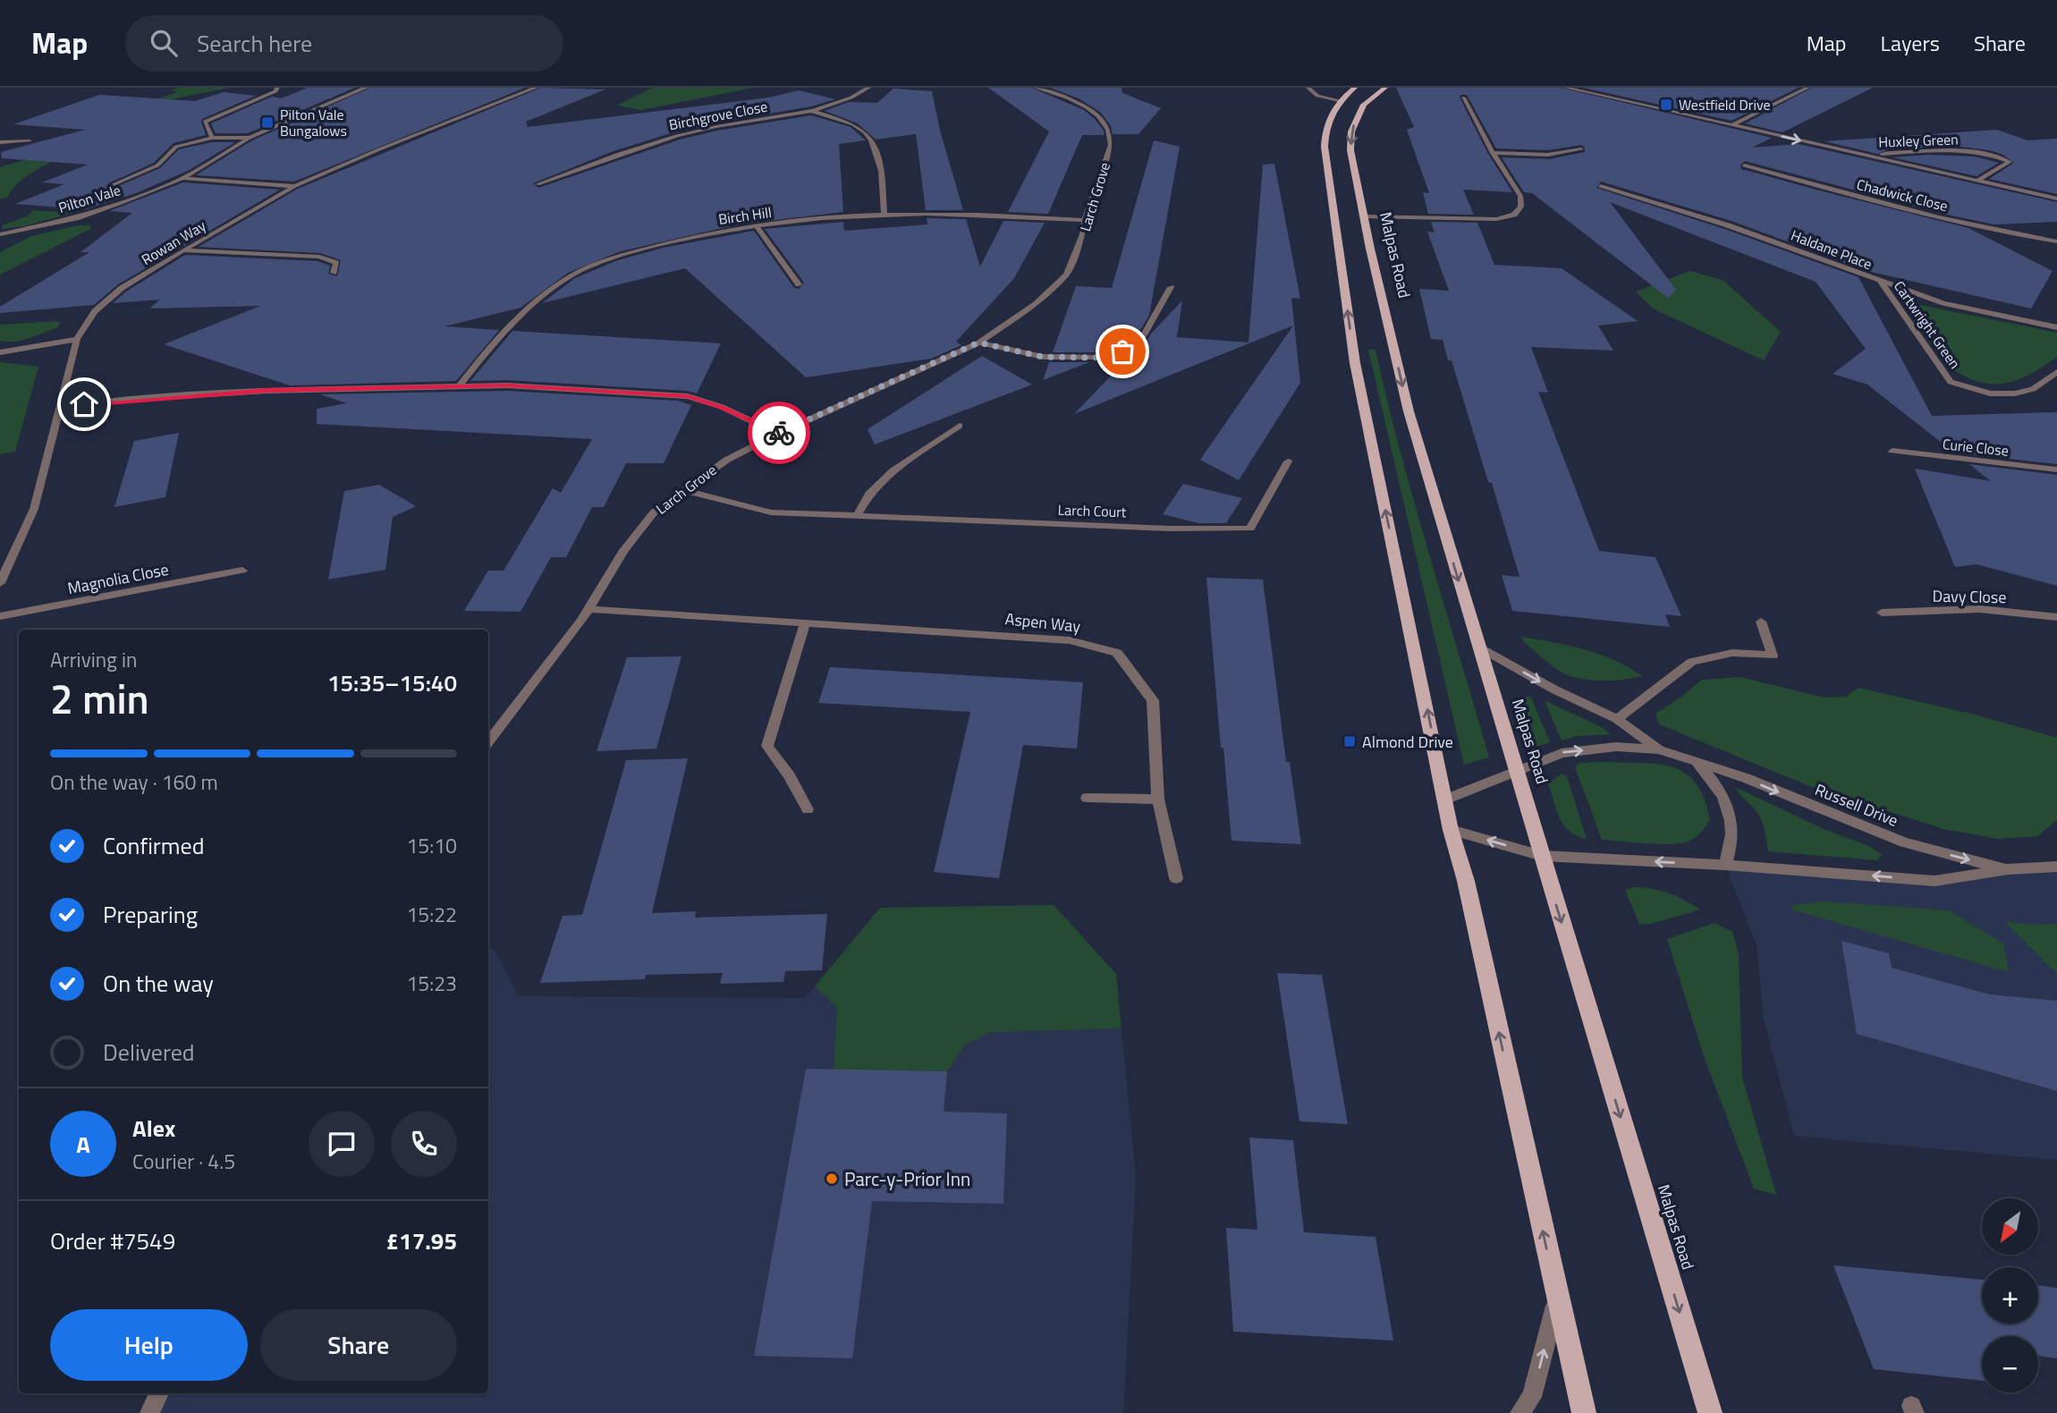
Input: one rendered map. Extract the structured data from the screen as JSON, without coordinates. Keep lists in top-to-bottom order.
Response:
{
  "streets": {
    "main road": ["Malpas Road"],
    "street": [
      "Birchgrove Close",
      "Huxley Green",
      "Chadwick Close",
      "Larch Grove",
      "Pilton Vale",
      "Birch Hill",
      "Rowan Way",
      "Haldane Place",
      "Cartwright Green",
      "Curie Close",
      "Larch Court",
      "Magnolia Close",
      "Davy Close",
      "Aspen Way",
      "Russell Drive"
    ]
  },
  "crossings": [
    ["Larch Grove", "Birch Hill"],
    ["Larch Grove", "Larch Court"],
    ["Larch Grove", "Aspen Way"],
    ["Pilton Vale", "Rowan Way"],
    ["Haldane Place", "Cartwright Green"],
    ["Malpas Road", "Russell Drive"]
  ],
  "places": {
    "transit": ["Westfield Drive", "Pilton Vale Bungalows", "Almond Drive"],
    "other": ["Parc-y-Prior Inn"]
  },
  "north": "bottom left",
  "page": {
    "header": "Map",
    "search": "Search here",
    "nav": ["Map", "Layers", "Share"],
    "heading": ["2 min", "Arriving in", "15:35–15:40"],
    "panel": [
      "Alex",
      "Courier · 4.5",
      "Order #7549",
      "£17.95"
    ],
    "bar": "On the way · 160 m",
    "list": [
      ["Confirmed", "15:10"],
      ["Preparing", "15:22"],
      ["On the way", "15:23"],
      "Delivered"
    ],
    "round": "A",
    "map_buttons": ["+", "−"],
    "buttons": ["Help", "Share"]
  }
}
